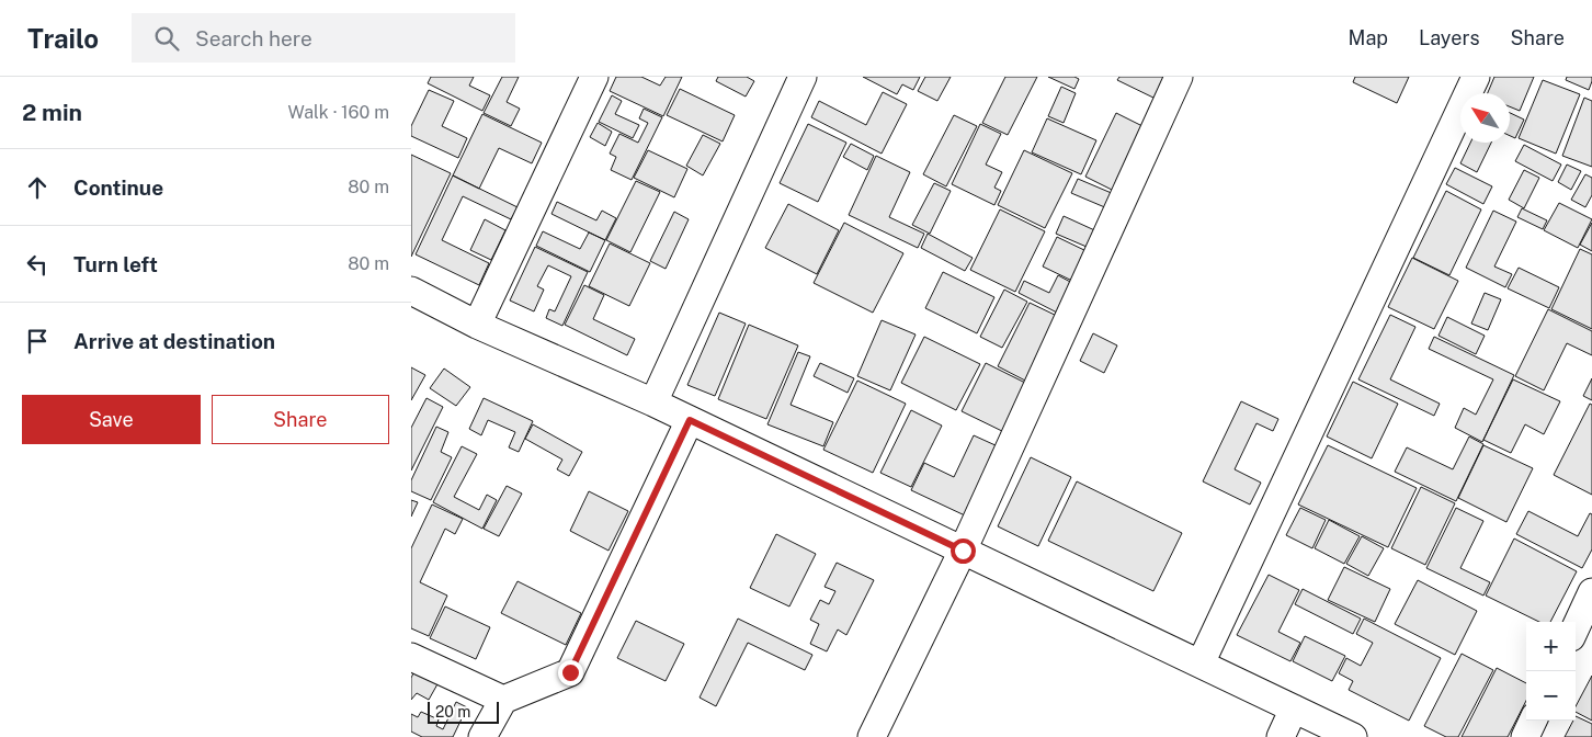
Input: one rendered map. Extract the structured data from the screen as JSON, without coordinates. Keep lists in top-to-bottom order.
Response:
{
  "scale_bar": "20 m",
  "north": "top left",
  "page": {
    "header": "Trailo",
    "search": "Search here",
    "nav": ["Map", "Layers", "Share"],
    "heading": ["2 min", "Walk · 160 m"],
    "list": [
      ["Continue", "80 m"],
      ["Turn left", "80 m"],
      "Arrive at destination"
    ],
    "buttons": ["Save", "Share"],
    "map_buttons": ["+", "−"],
    "scale": "20 m"
  }
}
